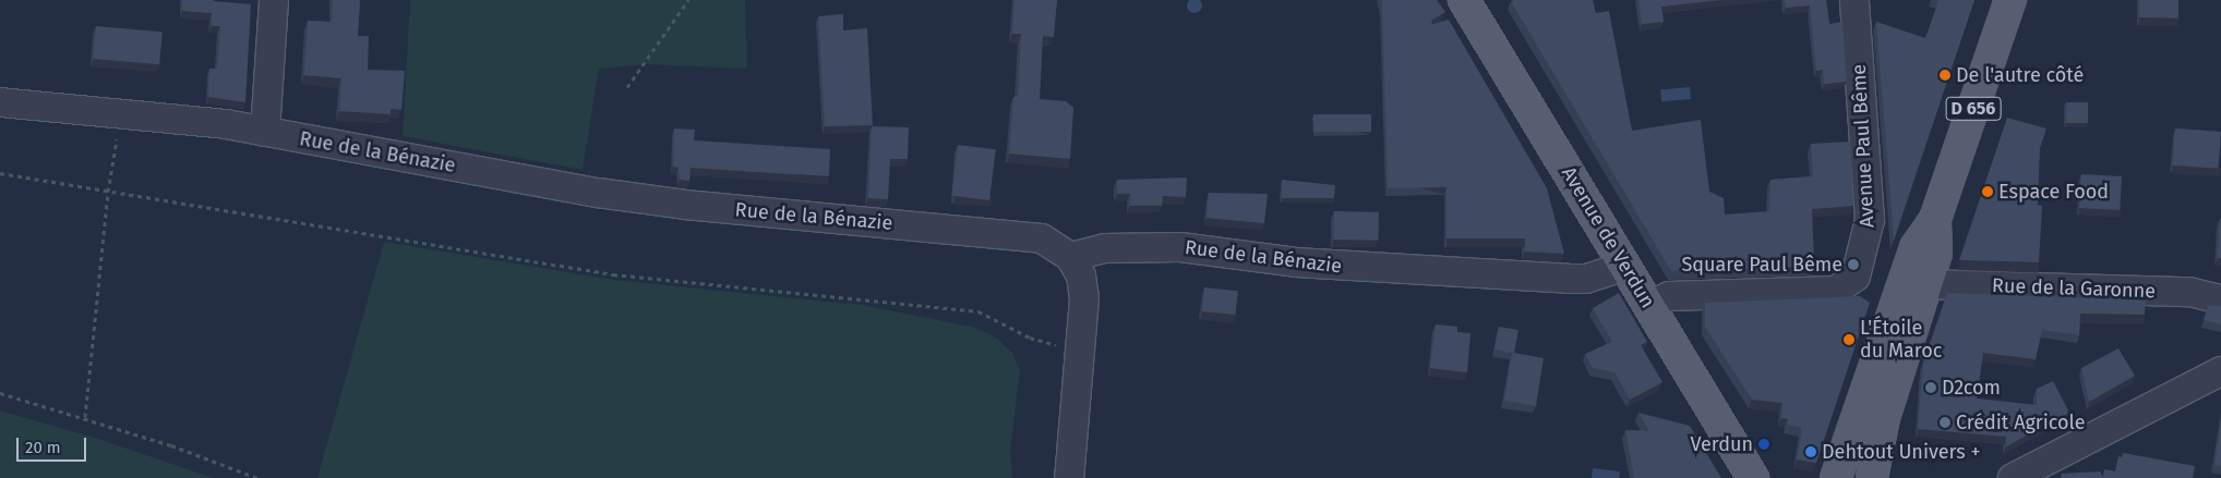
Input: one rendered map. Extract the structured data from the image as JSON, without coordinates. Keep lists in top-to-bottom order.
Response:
{
  "streets": {
    "main road": ["D 656", "Avenue de Verdun"],
    "street": ["Avenue Paul Bême", "Rue de la Bénazie", "Rue de la Garonne"]
  },
  "crossings": [
    ["D 656", "Rue de la Garonne"],
    ["Avenue Paul Bême", "Avenue de Verdun"],
    ["Rue de la Bénazie", "Avenue de Verdun"]
  ],
  "places": [
    "De l'autre côté",
    "Espace Food",
    "Square Paul Bême",
    "L'Étoile du Maroc",
    "D2com",
    "Crédit Agricole",
    "Verdun",
    "Dehtout Univers +"
  ],
  "scale_bar": "20 m"
}
